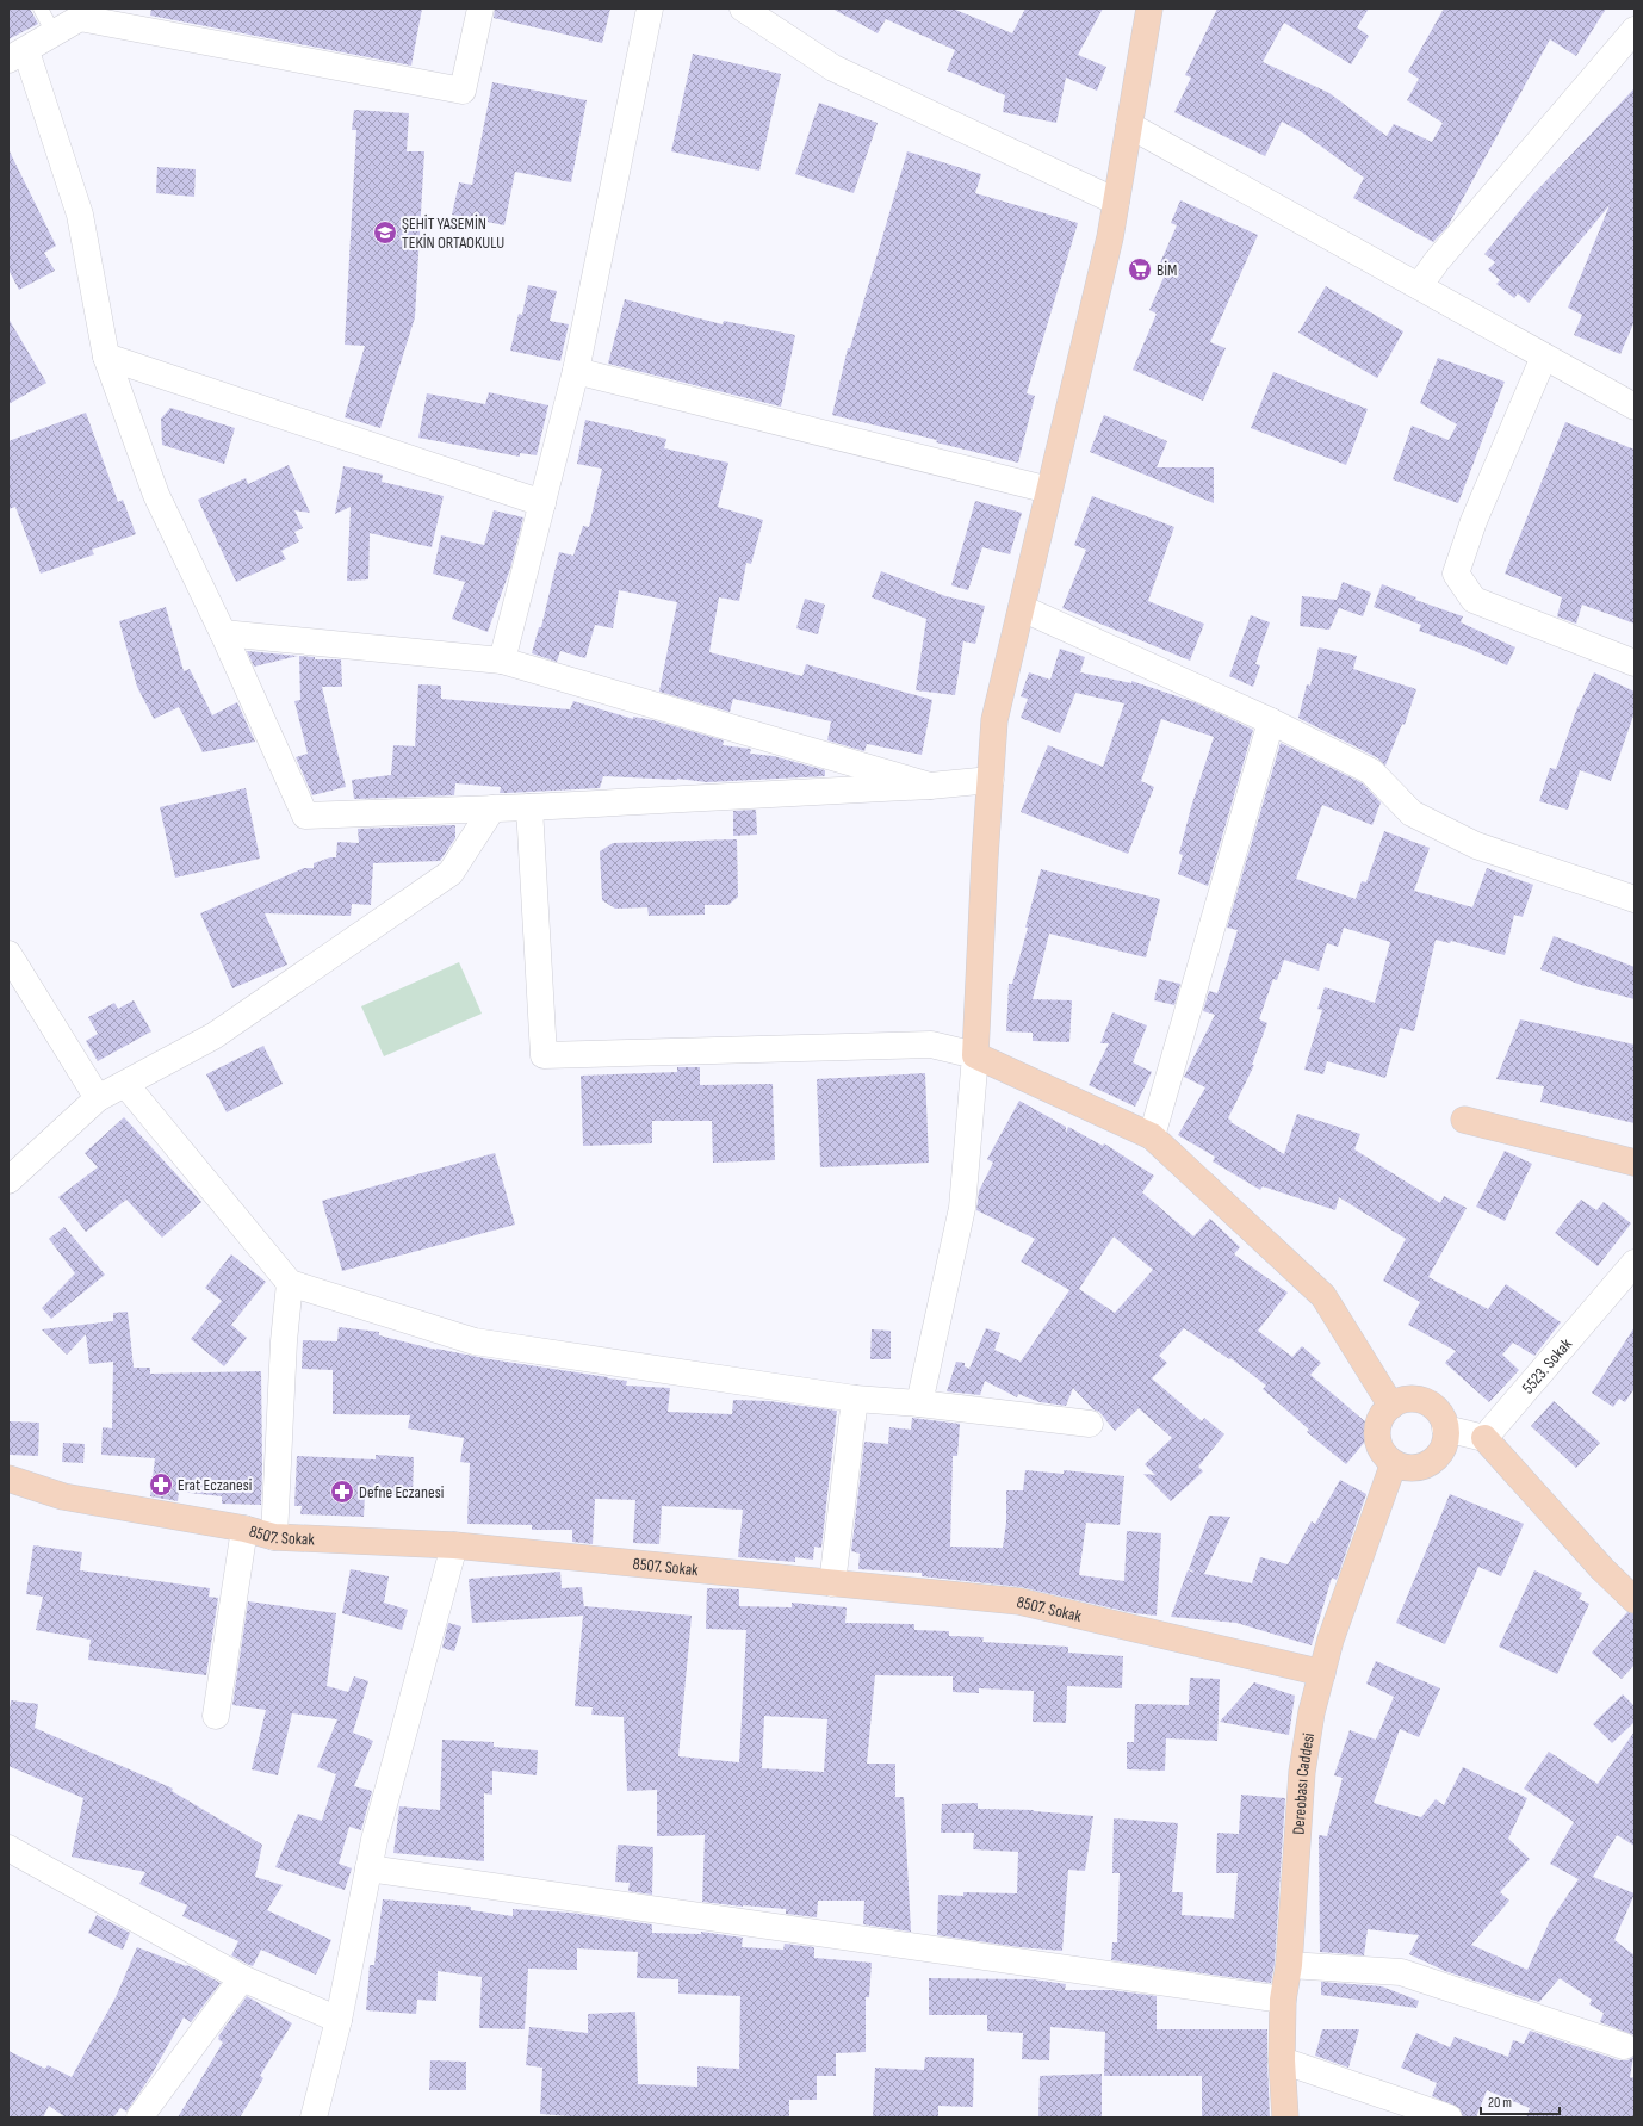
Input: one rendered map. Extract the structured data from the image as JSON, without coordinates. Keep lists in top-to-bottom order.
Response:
{
  "streets": {
    "street": ["5523. Sokak", "8507. Sokak", "Dereobası Caddesi"]
  },
  "crossings": [
    ["8507. Sokak", "Dereobası Caddesi"]
  ],
  "places": {
    "school or university": ["ŞEHİT YASEMİN TEKİN ORTAOKULU"],
    "supermarket": ["BİM"],
    "pharmacy": ["Erat Eczanesi", "Defne Eczanesi"]
  },
  "scale_bar": "20 m"
}
